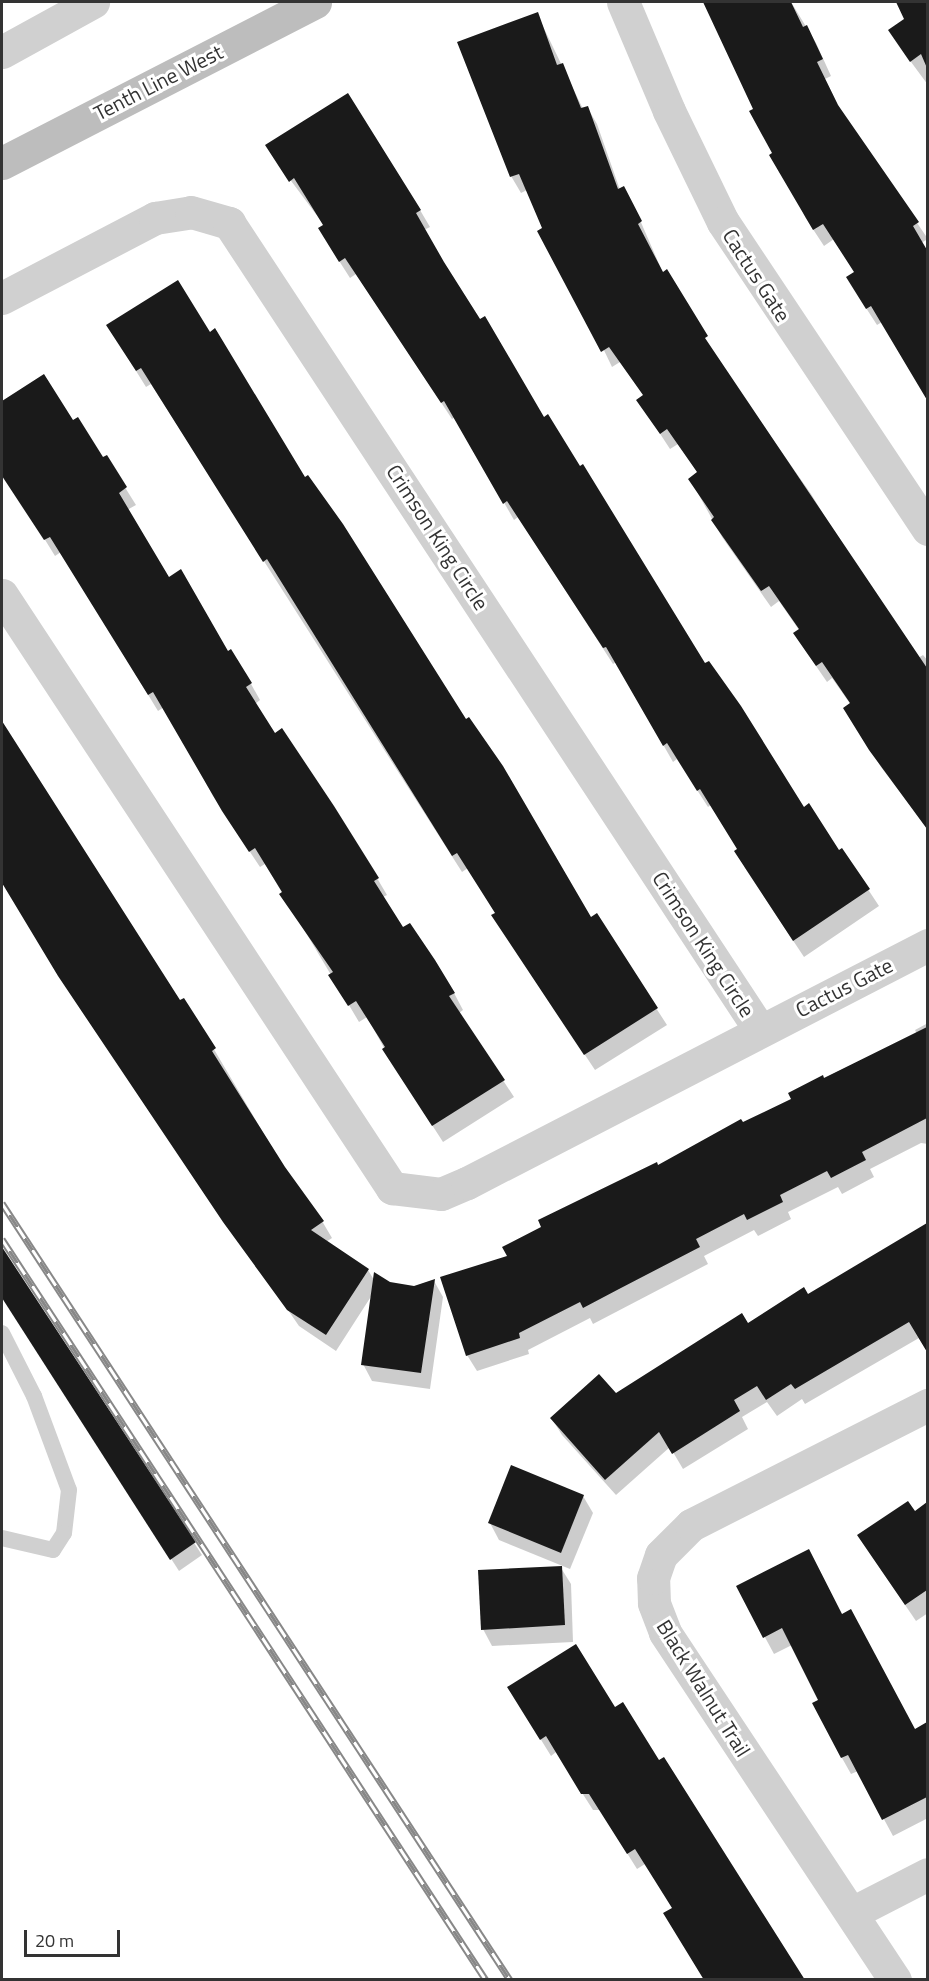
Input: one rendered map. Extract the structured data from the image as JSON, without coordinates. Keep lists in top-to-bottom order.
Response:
{
  "streets": {
    "street": [
      "Tenth Line West",
      "Cactus Gate",
      "Crimson King Circle",
      "Black Walnut Trail"
    ]
  },
  "crossings": [
    ["Cactus Gate", "Crimson King Circle"]
  ],
  "scale_bar": "20 m"
}
